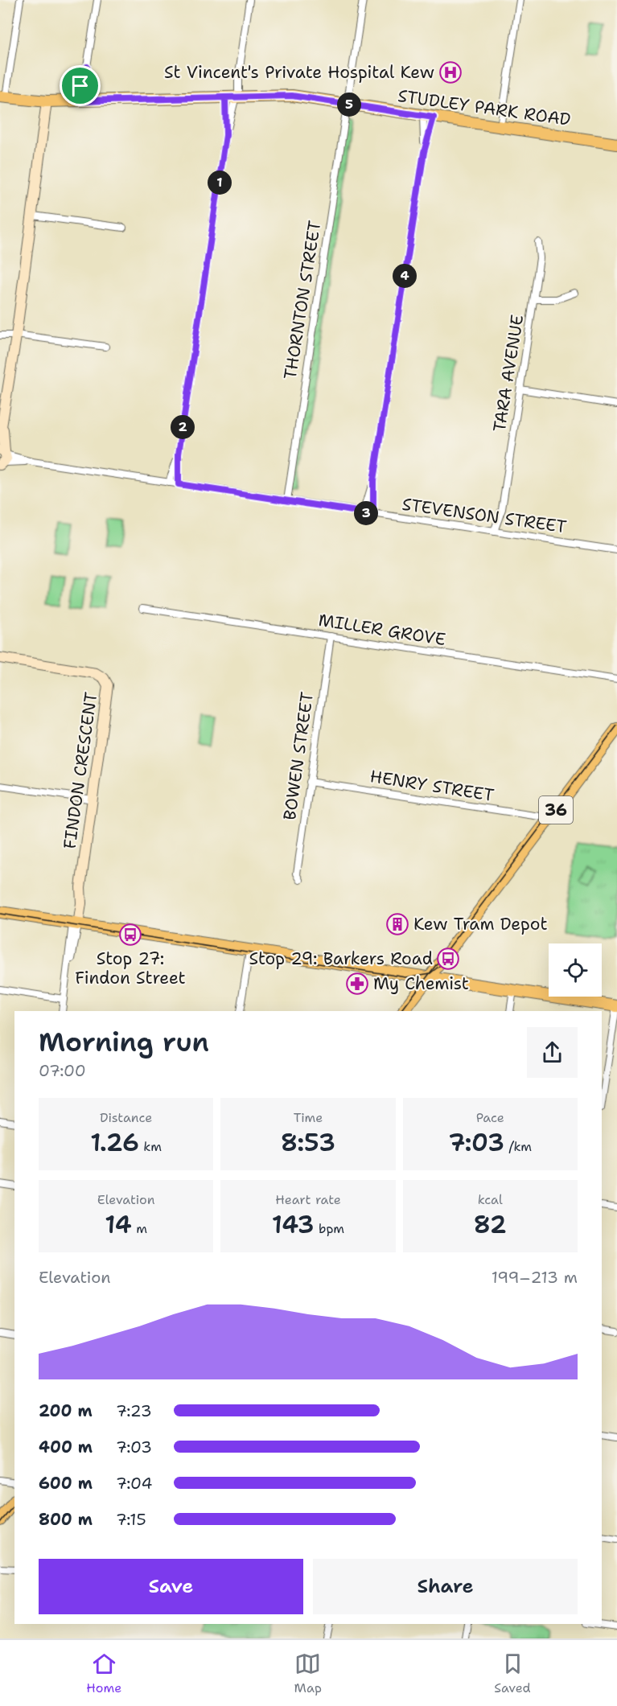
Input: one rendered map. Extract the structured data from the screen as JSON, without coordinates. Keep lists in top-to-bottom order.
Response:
{
  "streets": {
    "main road": ["STUDLEY PARK ROAD", "36"],
    "street": [
      "THORNTON STREET",
      "TARA AVENUE",
      "STEVENSON STREET",
      "MILLER GROVE",
      "BOWEN STREET",
      "FINDON CRESCENT",
      "HENRY STREET"
    ]
  },
  "crossings": [
    ["STUDLEY PARK ROAD", "THORNTON STREET"],
    ["THORNTON STREET", "STEVENSON STREET"],
    ["TARA AVENUE", "STEVENSON STREET"],
    ["MILLER GROVE", "BOWEN STREET"],
    ["BOWEN STREET", "HENRY STREET"],
    ["HENRY STREET", "36"]
  ],
  "places": {
    "hospital": ["St Vincent's Private Hospital Kew"],
    "building": ["Kew Tram Depot"],
    "bus stop": ["Stop 27: Findon Street", "Stop 29: Barkers Road"],
    "pharmacy": ["My Chemist"]
  },
  "page": {
    "pins": [
      "5",
      "1",
      "4",
      "2",
      "3"
    ],
    "heading": ["Morning run", "07:00"],
    "stats": [
      ["Distance", "1.26 km"],
      ["Time", "8:53"],
      ["Pace", "7:03 /km"],
      ["Elevation", "14 m"],
      ["Heart rate", "143 bpm"],
      ["kcal", "82"]
    ],
    "chart": ["Elevation", "199–213 m"],
    "list": [
      {
        "name": "200 m",
        "note": "7:23"
      },
      {
        "name": "400 m",
        "note": "7:03"
      },
      {
        "name": "600 m",
        "note": "7:04"
      },
      {
        "name": "800 m",
        "note": "7:15"
      }
    ],
    "buttons": ["Save", "Share"],
    "tabs": ["Home", "Map", "Saved"]
  }
}
